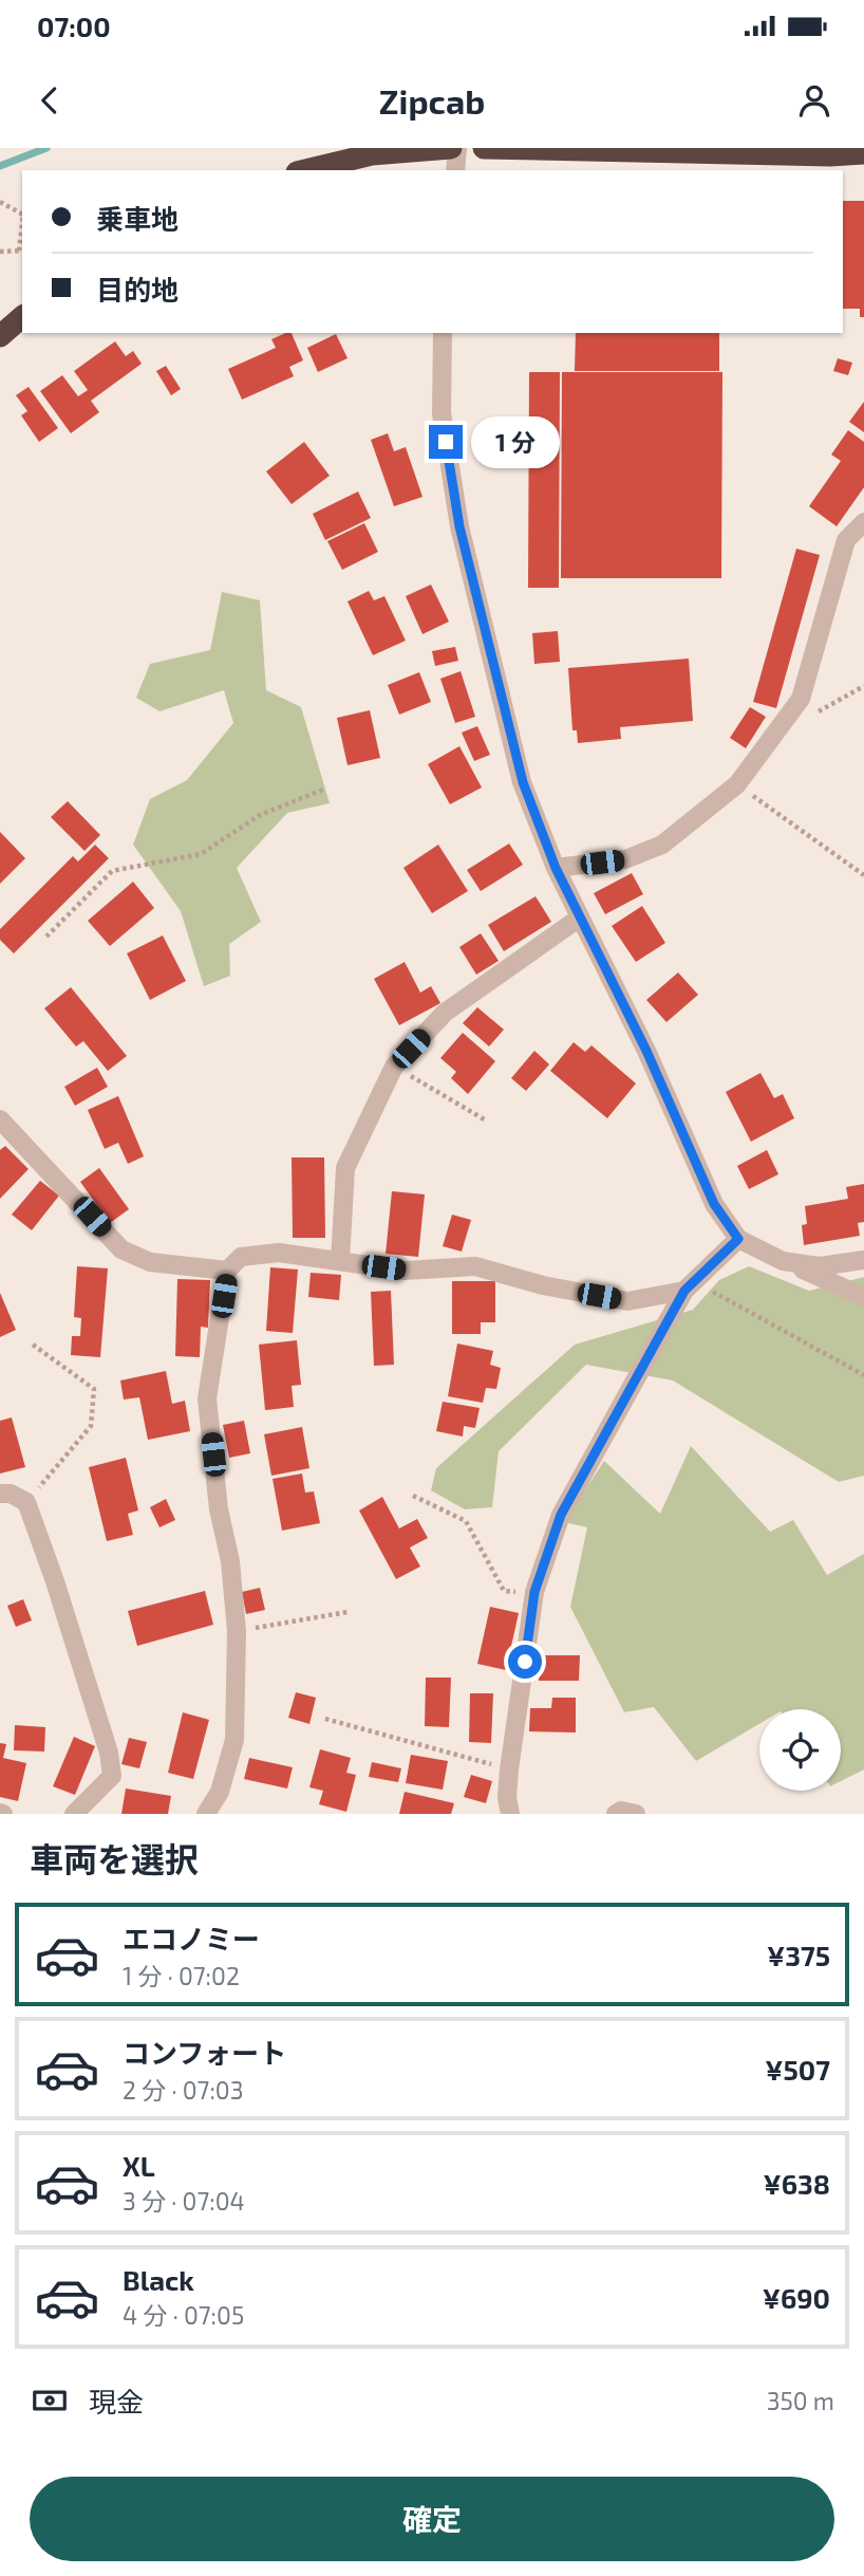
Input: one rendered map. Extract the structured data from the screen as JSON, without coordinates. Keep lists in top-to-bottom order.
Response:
{
  "page": {
    "status": "07:00",
    "header": "Zipcab",
    "banner": ["乗車地", "目的地"],
    "bubble": "1 分",
    "heading": "車両を選択",
    "list": [
      {
        "name": "エコノミー",
        "note": "1 分 · 07:02",
        "value": "¥375"
      },
      {
        "name": "コンフォート",
        "note": "2 分 · 07:03",
        "value": "¥507"
      },
      {
        "name": "XL",
        "note": "3 分 · 07:04",
        "value": "¥638"
      },
      {
        "name": "Black",
        "note": "4 分 · 07:05",
        "value": "¥690"
      }
    ],
    "pay": ["現金", "350 m"],
    "buttons": "確定"
  }
}
